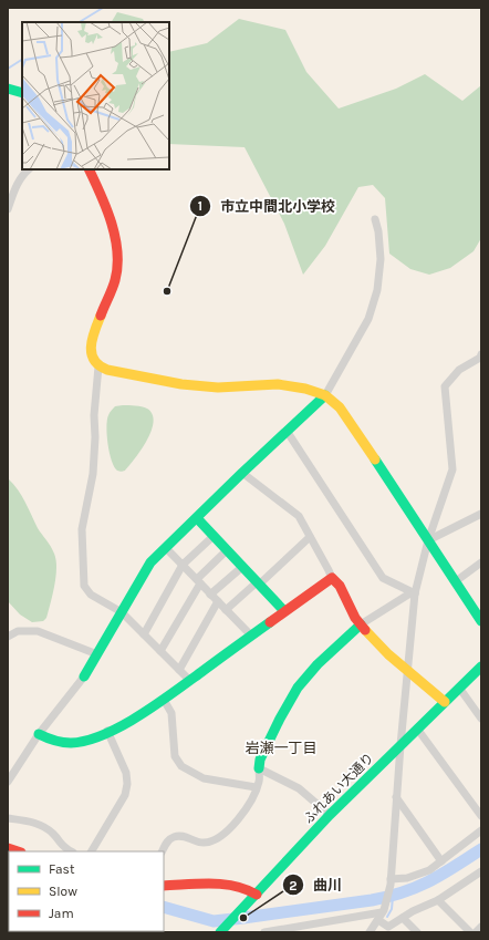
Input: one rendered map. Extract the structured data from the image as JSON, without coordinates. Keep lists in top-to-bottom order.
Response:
{
  "streets": {
    "street": ["ふれあい大通り"]
  },
  "districts": ["岩瀬一丁目"],
  "places": ["市立中間北小学校", "曲川"],
  "legend": ["Fast", "Slow", "Jam"]
}
